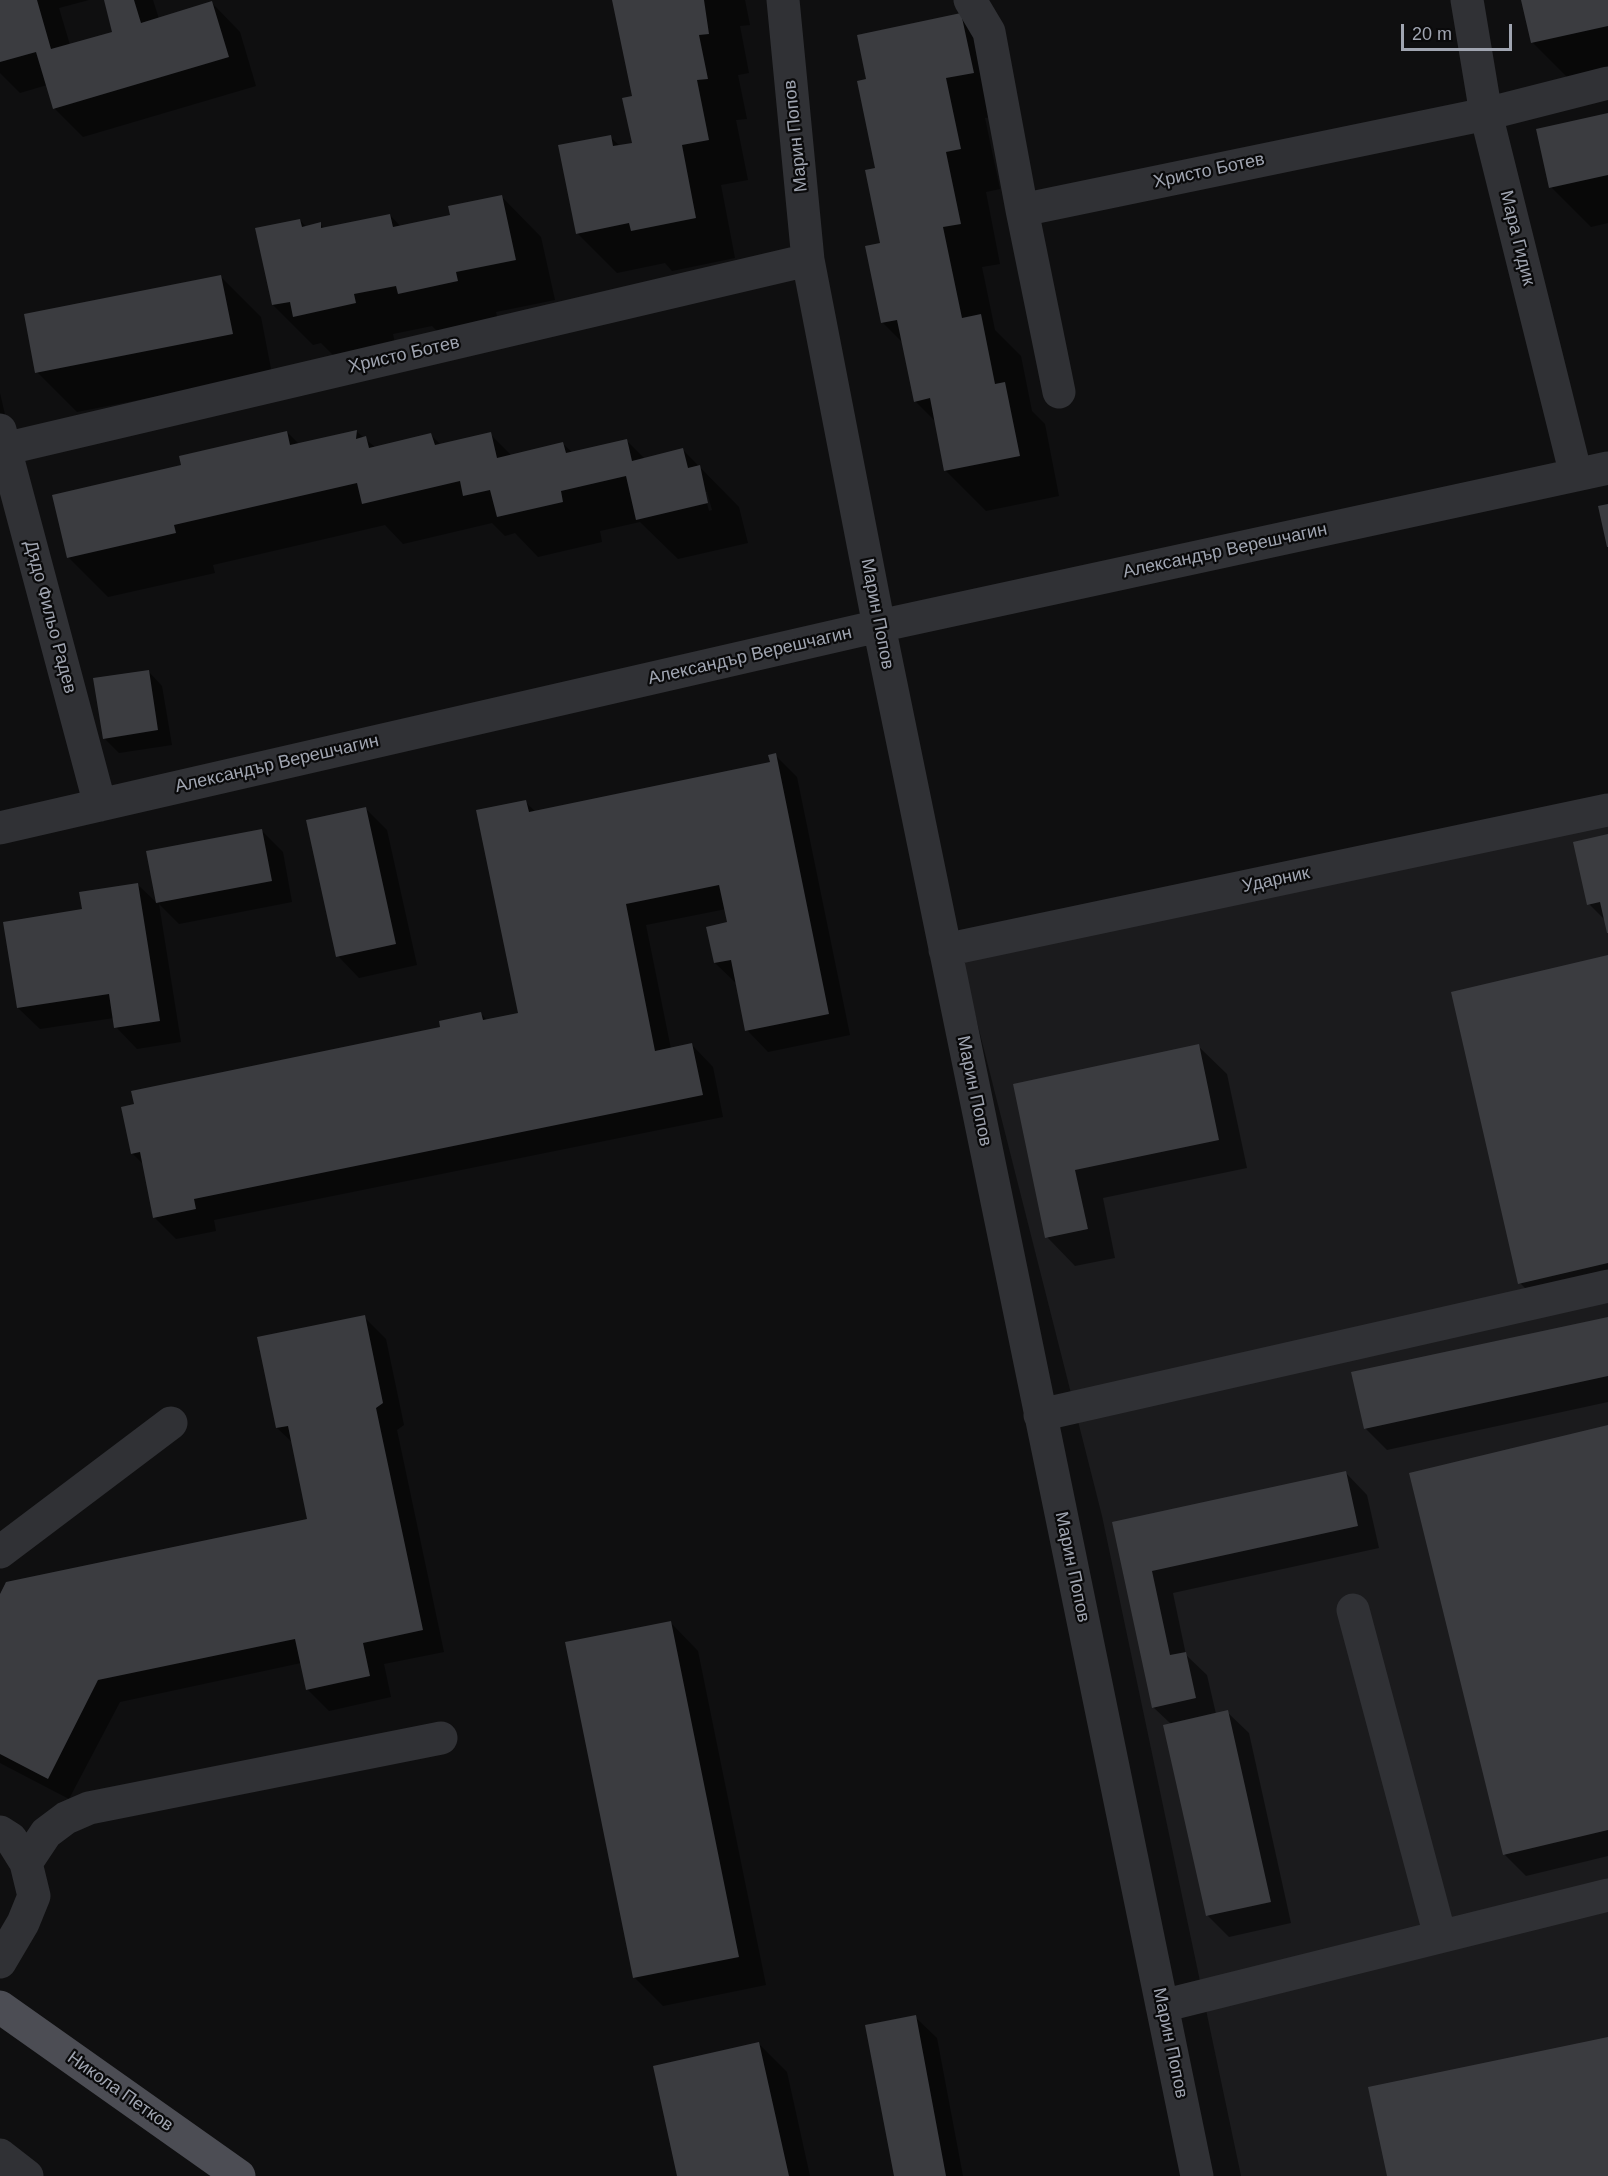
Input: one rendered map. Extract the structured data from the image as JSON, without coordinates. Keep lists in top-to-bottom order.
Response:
{
  "streets": {
    "main road": ["Никола Петков"],
    "street": [
      "Марин Попов",
      "Христо Ботев",
      "Мара Гидик",
      "Александър Верешчагин",
      "Дядо Фильо Радев",
      "Ударник"
    ]
  },
  "crossings": [
    ["Марин Попов", "Христо Ботев"],
    ["Марин Попов", "Александър Верешчагин"],
    ["Марин Попов", "Ударник"],
    ["Христо Ботев", "Мара Гидик"],
    ["Христо Ботев", "Дядо Фильо Радев"],
    ["Мара Гидик", "Александър Верешчагин"],
    ["Александър Верешчагин", "Дядо Фильо Радев"]
  ],
  "scale_bar": "20 m"
}
